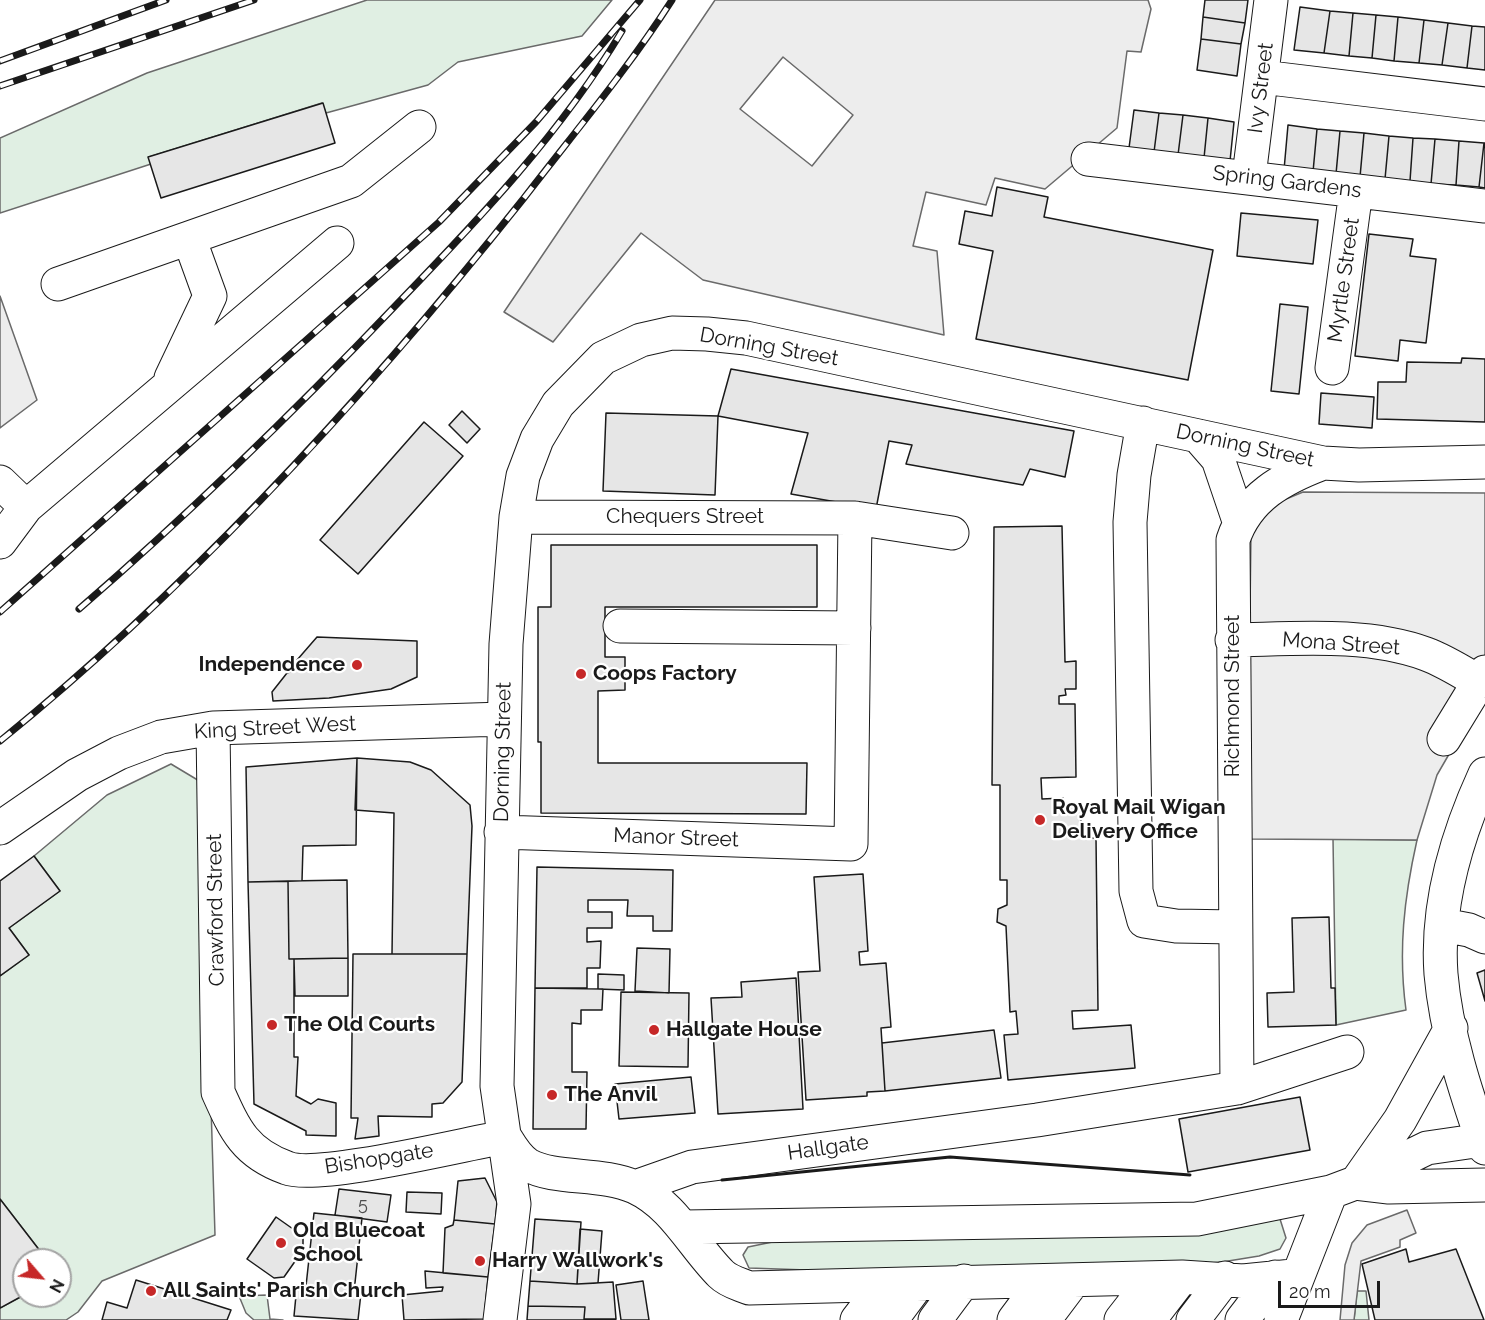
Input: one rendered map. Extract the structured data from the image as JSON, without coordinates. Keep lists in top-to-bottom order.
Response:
{
  "streets": {
    "street": [
      "Ivy Street",
      "Spring Gardens",
      "Myrtle Street",
      "Dorning Street",
      "Chequers Street",
      "Mona Street",
      "Richmond Street",
      "King Street West",
      "Manor Street",
      "Crawford Street",
      "Hallgate",
      "Bishopgate"
    ]
  },
  "crossings": [
    ["Ivy Street", "Spring Gardens"],
    ["Spring Gardens", "Myrtle Street"],
    ["Dorning Street", "Chequers Street"],
    ["Dorning Street", "Richmond Street"],
    ["Dorning Street", "King Street West"],
    ["Dorning Street", "Manor Street"],
    ["Dorning Street", "Bishopgate"],
    ["Mona Street", "Richmond Street"],
    ["Richmond Street", "Hallgate"],
    ["King Street West", "Crawford Street"],
    ["Crawford Street", "Bishopgate"]
  ],
  "places": [
    "Independence",
    "Coops Factory",
    "Royal Mail Wigan Delivery Office",
    "The Old Courts",
    "Hallgate House",
    "The Anvil",
    "Old Bluecoat School",
    "Harry Wallwork's",
    "All Saints' Parish Church"
  ],
  "house_numbers": ["5"],
  "scale_bar": "20 m",
  "north": "bottom right"
}
